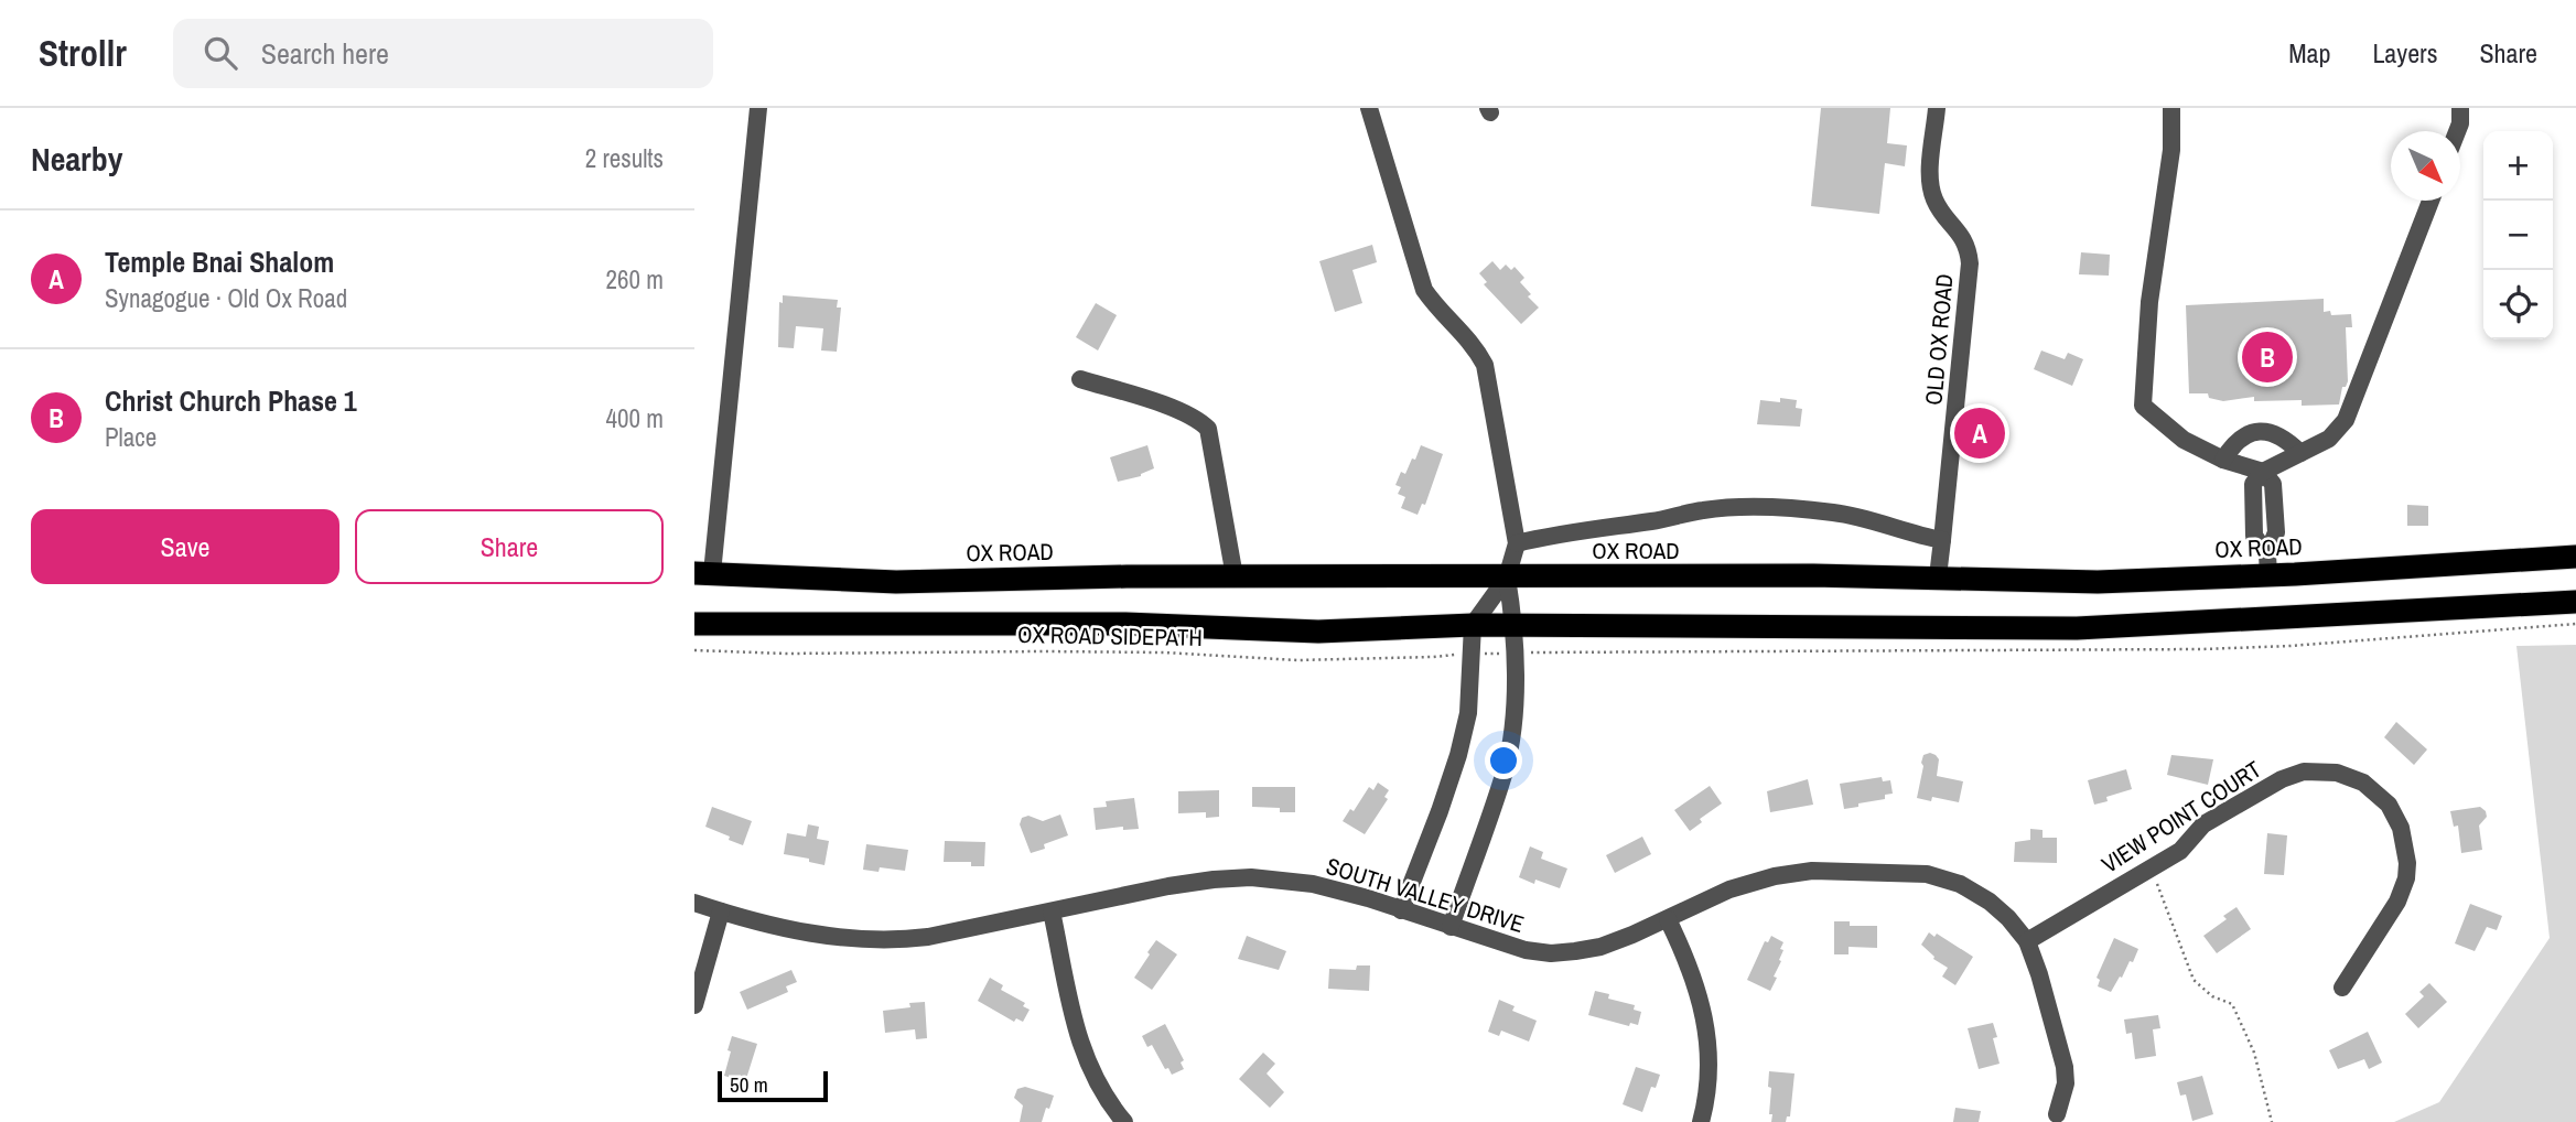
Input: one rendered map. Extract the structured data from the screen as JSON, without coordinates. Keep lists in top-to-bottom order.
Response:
{
  "streets": {
    "highway": ["OX ROAD"],
    "street": ["OLD OX ROAD", "VIEW POINT COURT", "SOUTH VALLEY DRIVE"],
    "path": ["OX ROAD SIDEPATH"]
  },
  "crossings": [
    ["OLD OX ROAD", "OX ROAD"],
    ["VIEW POINT COURT", "SOUTH VALLEY DRIVE"]
  ],
  "scale_bar": "50 m",
  "north": "bottom right",
  "page": {
    "header": "Strollr",
    "search": "Search here",
    "nav": ["Map", "Layers", "Share"],
    "heading": ["Nearby", "2 results"],
    "map_buttons": ["+", "−"],
    "list": [
      {
        "mark": "A",
        "name": "Temple Bnai Shalom",
        "note": "Synagogue · Old Ox Road",
        "value": "260 m"
      },
      {
        "mark": "B",
        "name": "Christ Church Phase 1",
        "note": "Place",
        "value": "400 m"
      }
    ],
    "pins": ["B", "A"],
    "buttons": ["Save", "Share"],
    "scale": "50 m"
  }
}
